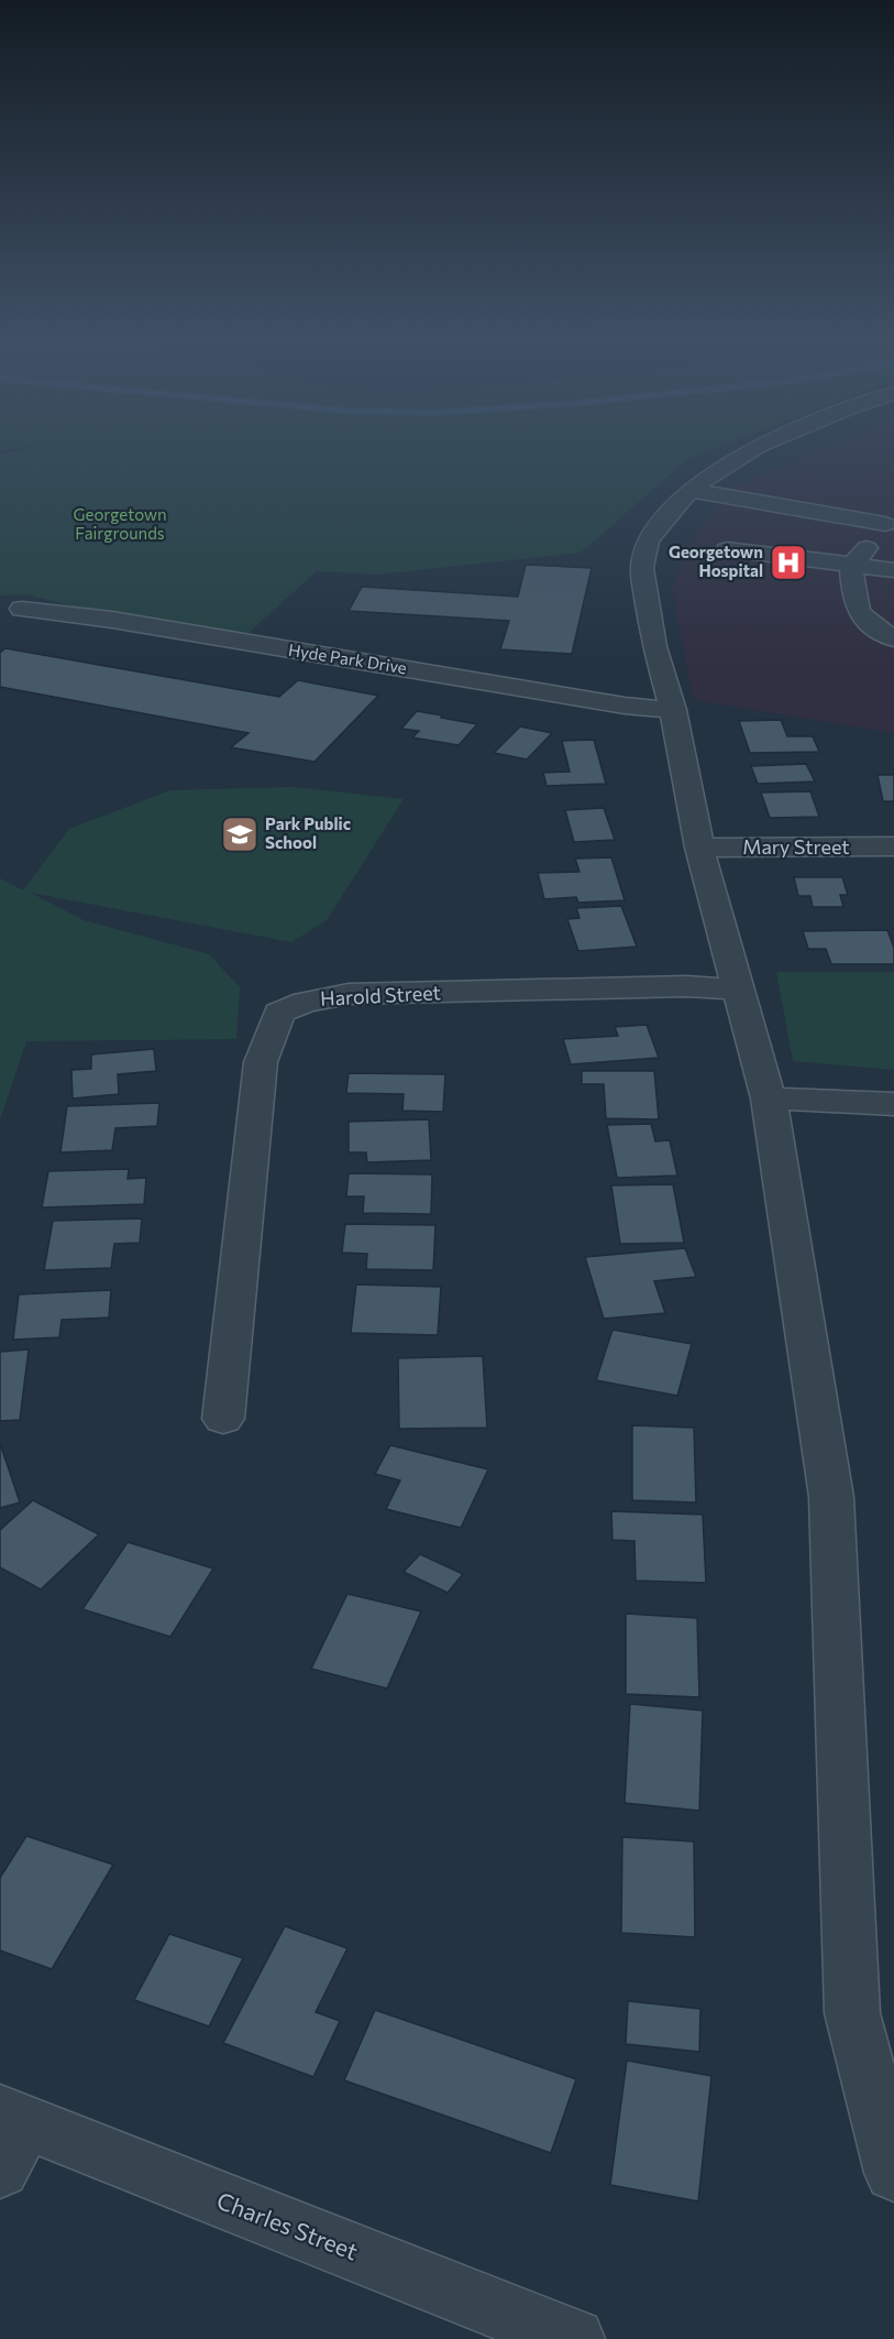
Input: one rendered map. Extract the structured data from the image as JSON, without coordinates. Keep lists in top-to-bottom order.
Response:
{
  "streets": {
    "street": [
      "Hyde Park Drive",
      "Mary Street",
      "Harold Street",
      "Charles Street"
    ]
  },
  "parks": ["Georgetown Fairgrounds"],
  "places": {
    "hospital": ["Georgetown Hospital"],
    "school or university": ["Park Public School"]
  }
}
